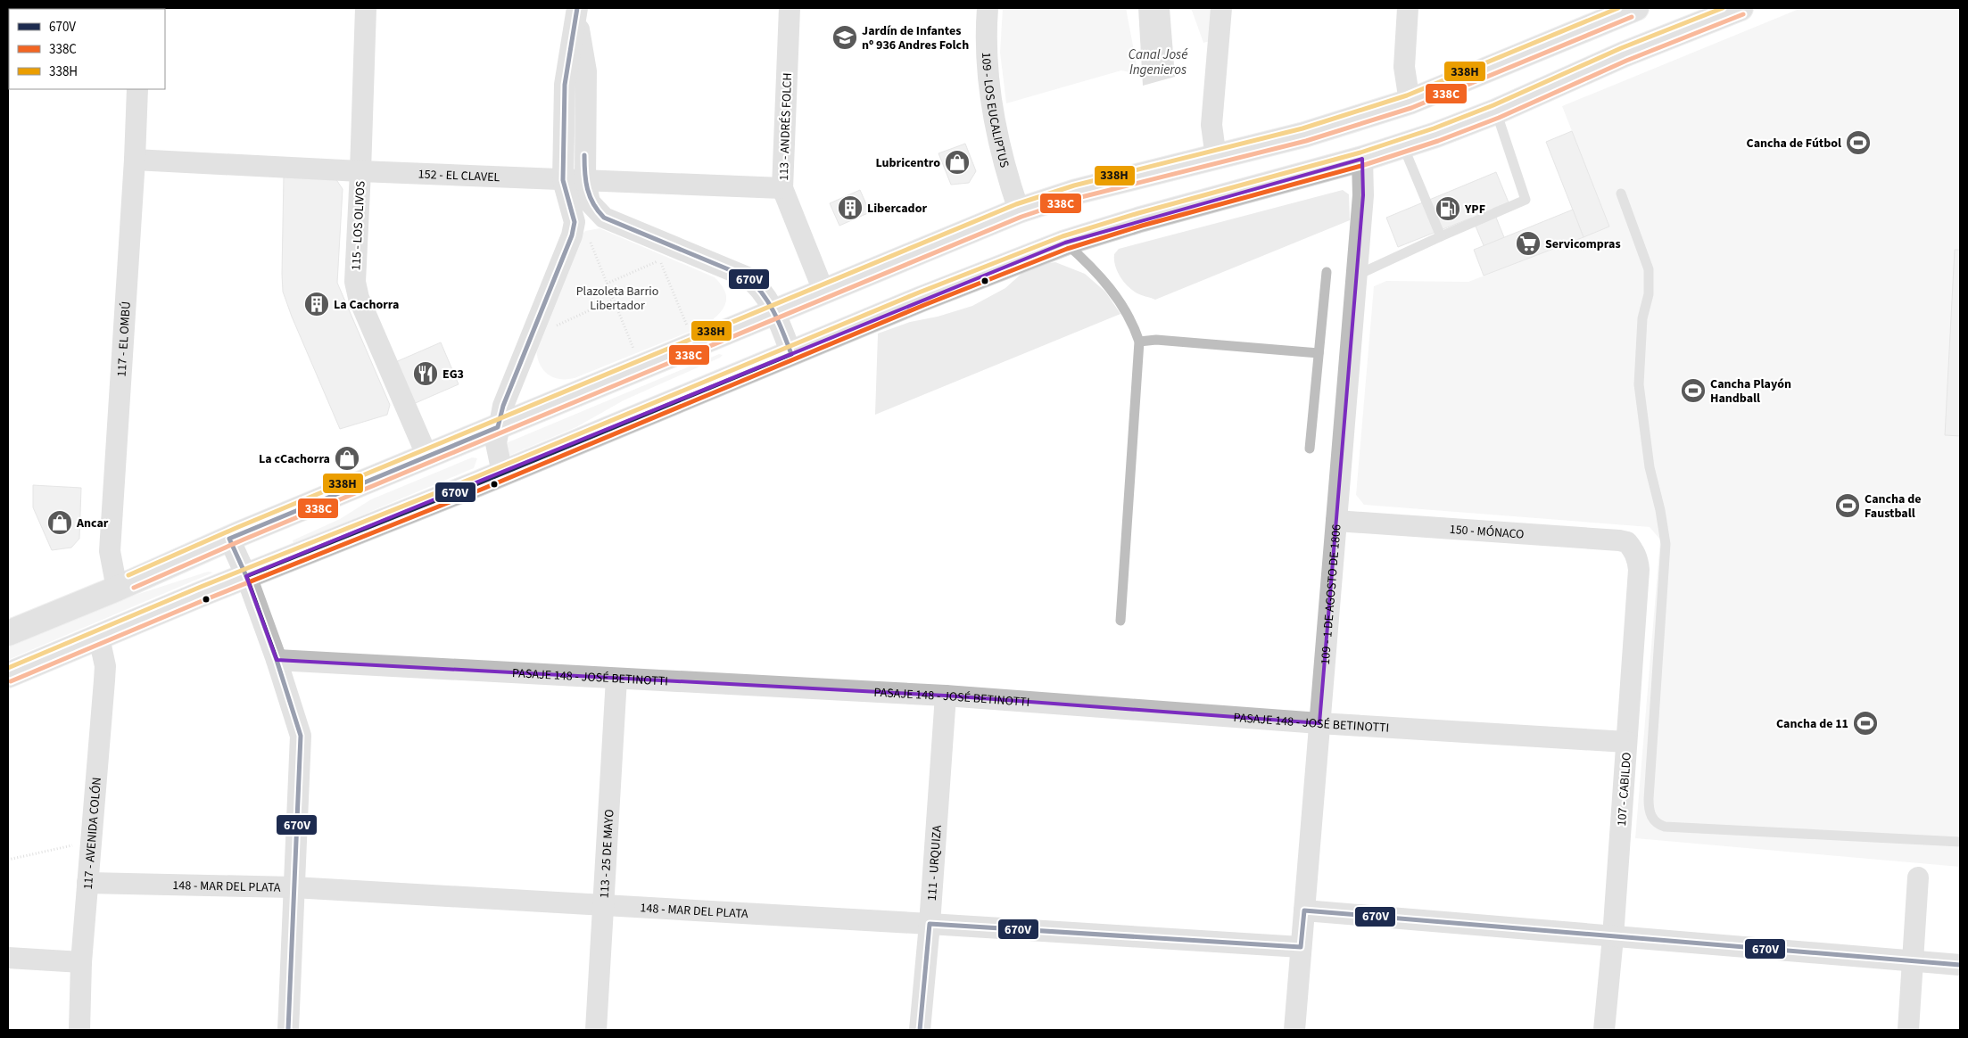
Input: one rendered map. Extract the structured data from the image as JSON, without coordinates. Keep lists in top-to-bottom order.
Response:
{
  "streets": {
    "street": [
      "109 - LOS EUCALIPTUS",
      "113 - ANDRÉS FOLCH",
      "152 - EL CLAVEL",
      "115 - LOS OLIVOS",
      "117 - EL OMBÚ",
      "150 - MÓNACO",
      "109 - 1 DE AGOSTO DE 1806",
      "PASAJE 148 - JOSÉ BETINOTTI",
      "107 - CABILDO",
      "117 - AVENIDA COLÓN",
      "113 - 25 DE MAYO",
      "111 - URQUIZA",
      "148 - MAR DEL PLATA"
    ]
  },
  "crossings": [
    ["113 - ANDRÉS FOLCH", "152 - EL CLAVEL"],
    ["152 - EL CLAVEL", "115 - LOS OLIVOS"],
    ["152 - EL CLAVEL", "117 - EL OMBÚ"],
    ["150 - MÓNACO", "109 - 1 DE AGOSTO DE 1806"],
    ["150 - MÓNACO", "107 - CABILDO"],
    ["109 - 1 DE AGOSTO DE 1806", "PASAJE 148 - JOSÉ BETINOTTI"],
    ["109 - 1 DE AGOSTO DE 1806", "148 - MAR DEL PLATA"],
    ["PASAJE 148 - JOSÉ BETINOTTI", "107 - CABILDO"],
    ["PASAJE 148 - JOSÉ BETINOTTI", "113 - 25 DE MAYO"],
    ["PASAJE 148 - JOSÉ BETINOTTI", "111 - URQUIZA"],
    ["117 - AVENIDA COLÓN", "148 - MAR DEL PLATA"],
    ["113 - 25 DE MAYO", "148 - MAR DEL PLATA"],
    ["111 - URQUIZA", "148 - MAR DEL PLATA"]
  ],
  "water": ["Canal José Ingenieros"],
  "parks": ["Plazoleta Barrio Libertador"],
  "places": {
    "school or university": ["Jardín de Infantes nº 936 Andres Folch"],
    "sports": [
      "Cancha de Fútbol",
      "Cancha Playón Handball",
      "Cancha de Faustball",
      "Cancha de 11"
    ],
    "shop": ["Lubricentro", "La cCachorra", "Ancar"],
    "building": ["Libercador", "La Cachorra"],
    "fuel station": ["YPF"],
    "supermarket": ["Servicompras"],
    "restaurant": ["EG3"]
  },
  "lines": ["transit line 670V", "transit line 338H", "transit line 338C"],
  "legend": ["670V", "338C", "338H"]
}
